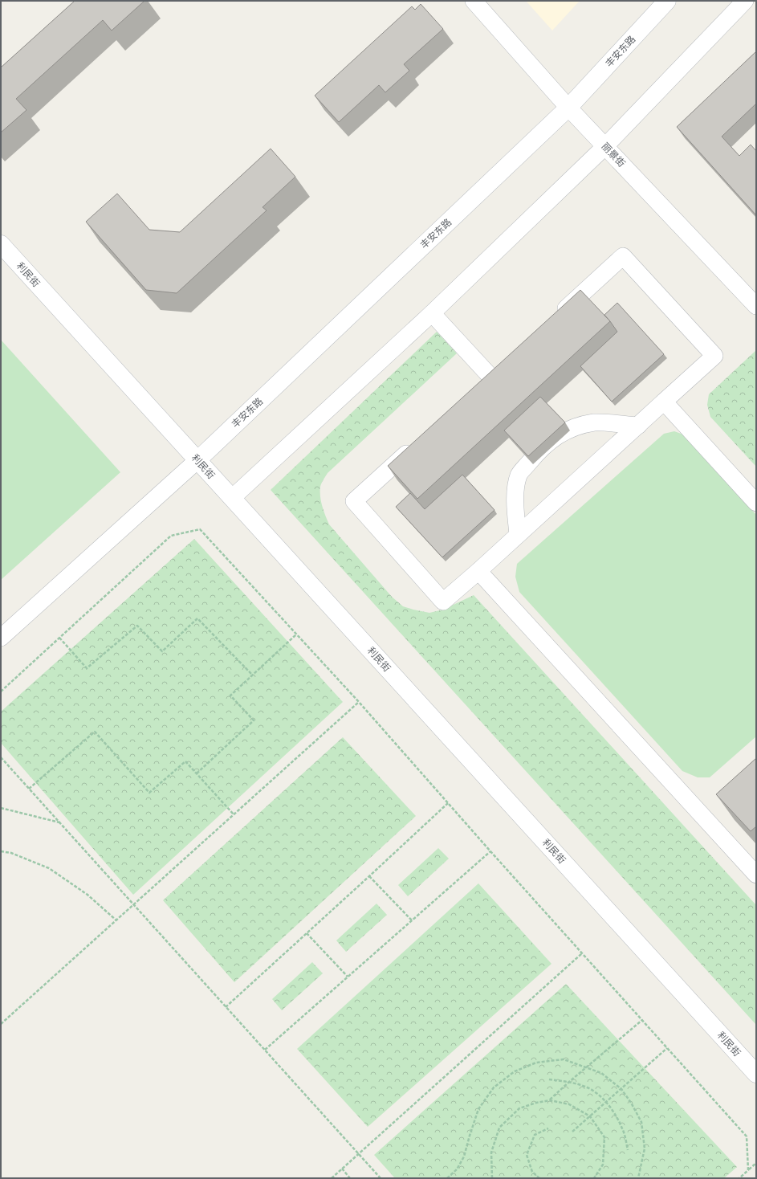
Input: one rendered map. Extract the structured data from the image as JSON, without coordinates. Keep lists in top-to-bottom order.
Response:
{
  "streets": {
    "street": ["丰安东路", "丽景街", "利民街"]
  },
  "crossings": [
    ["丰安东路", "丽景街"],
    ["丰安东路", "利民街"]
  ]
}
